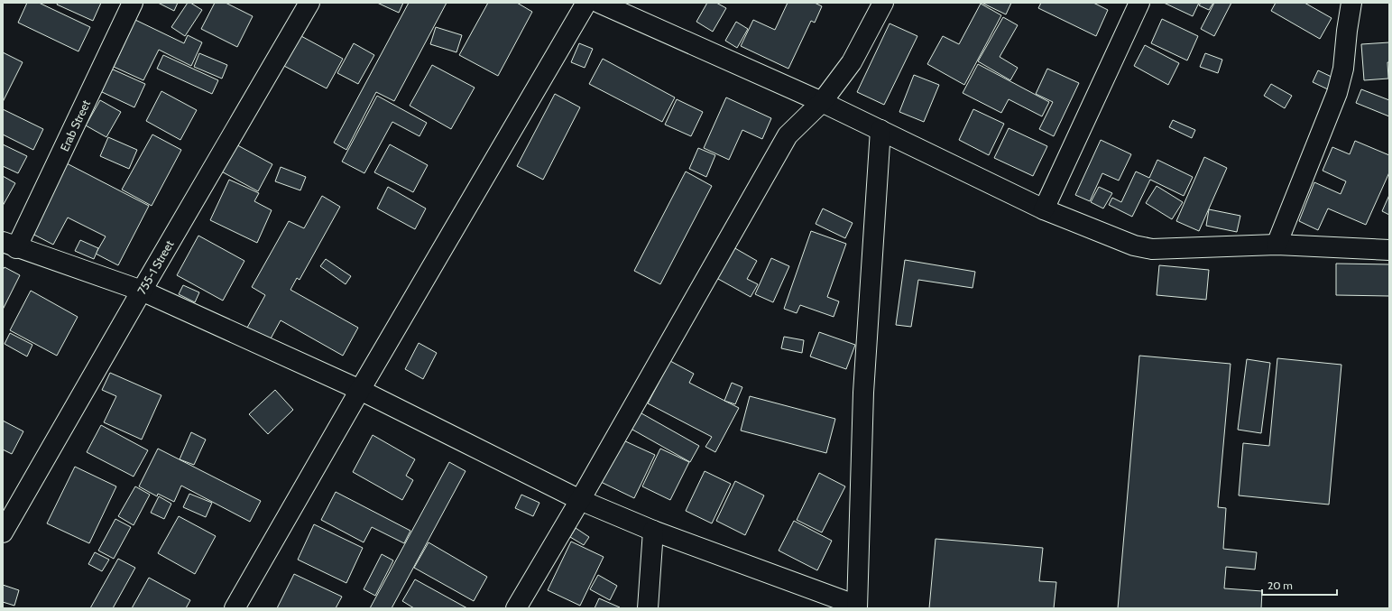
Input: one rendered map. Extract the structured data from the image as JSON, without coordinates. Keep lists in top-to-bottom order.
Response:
{
  "streets": {
    "street": ["Erab Street", "755-1 Street"]
  },
  "scale_bar": "20 m"
}
